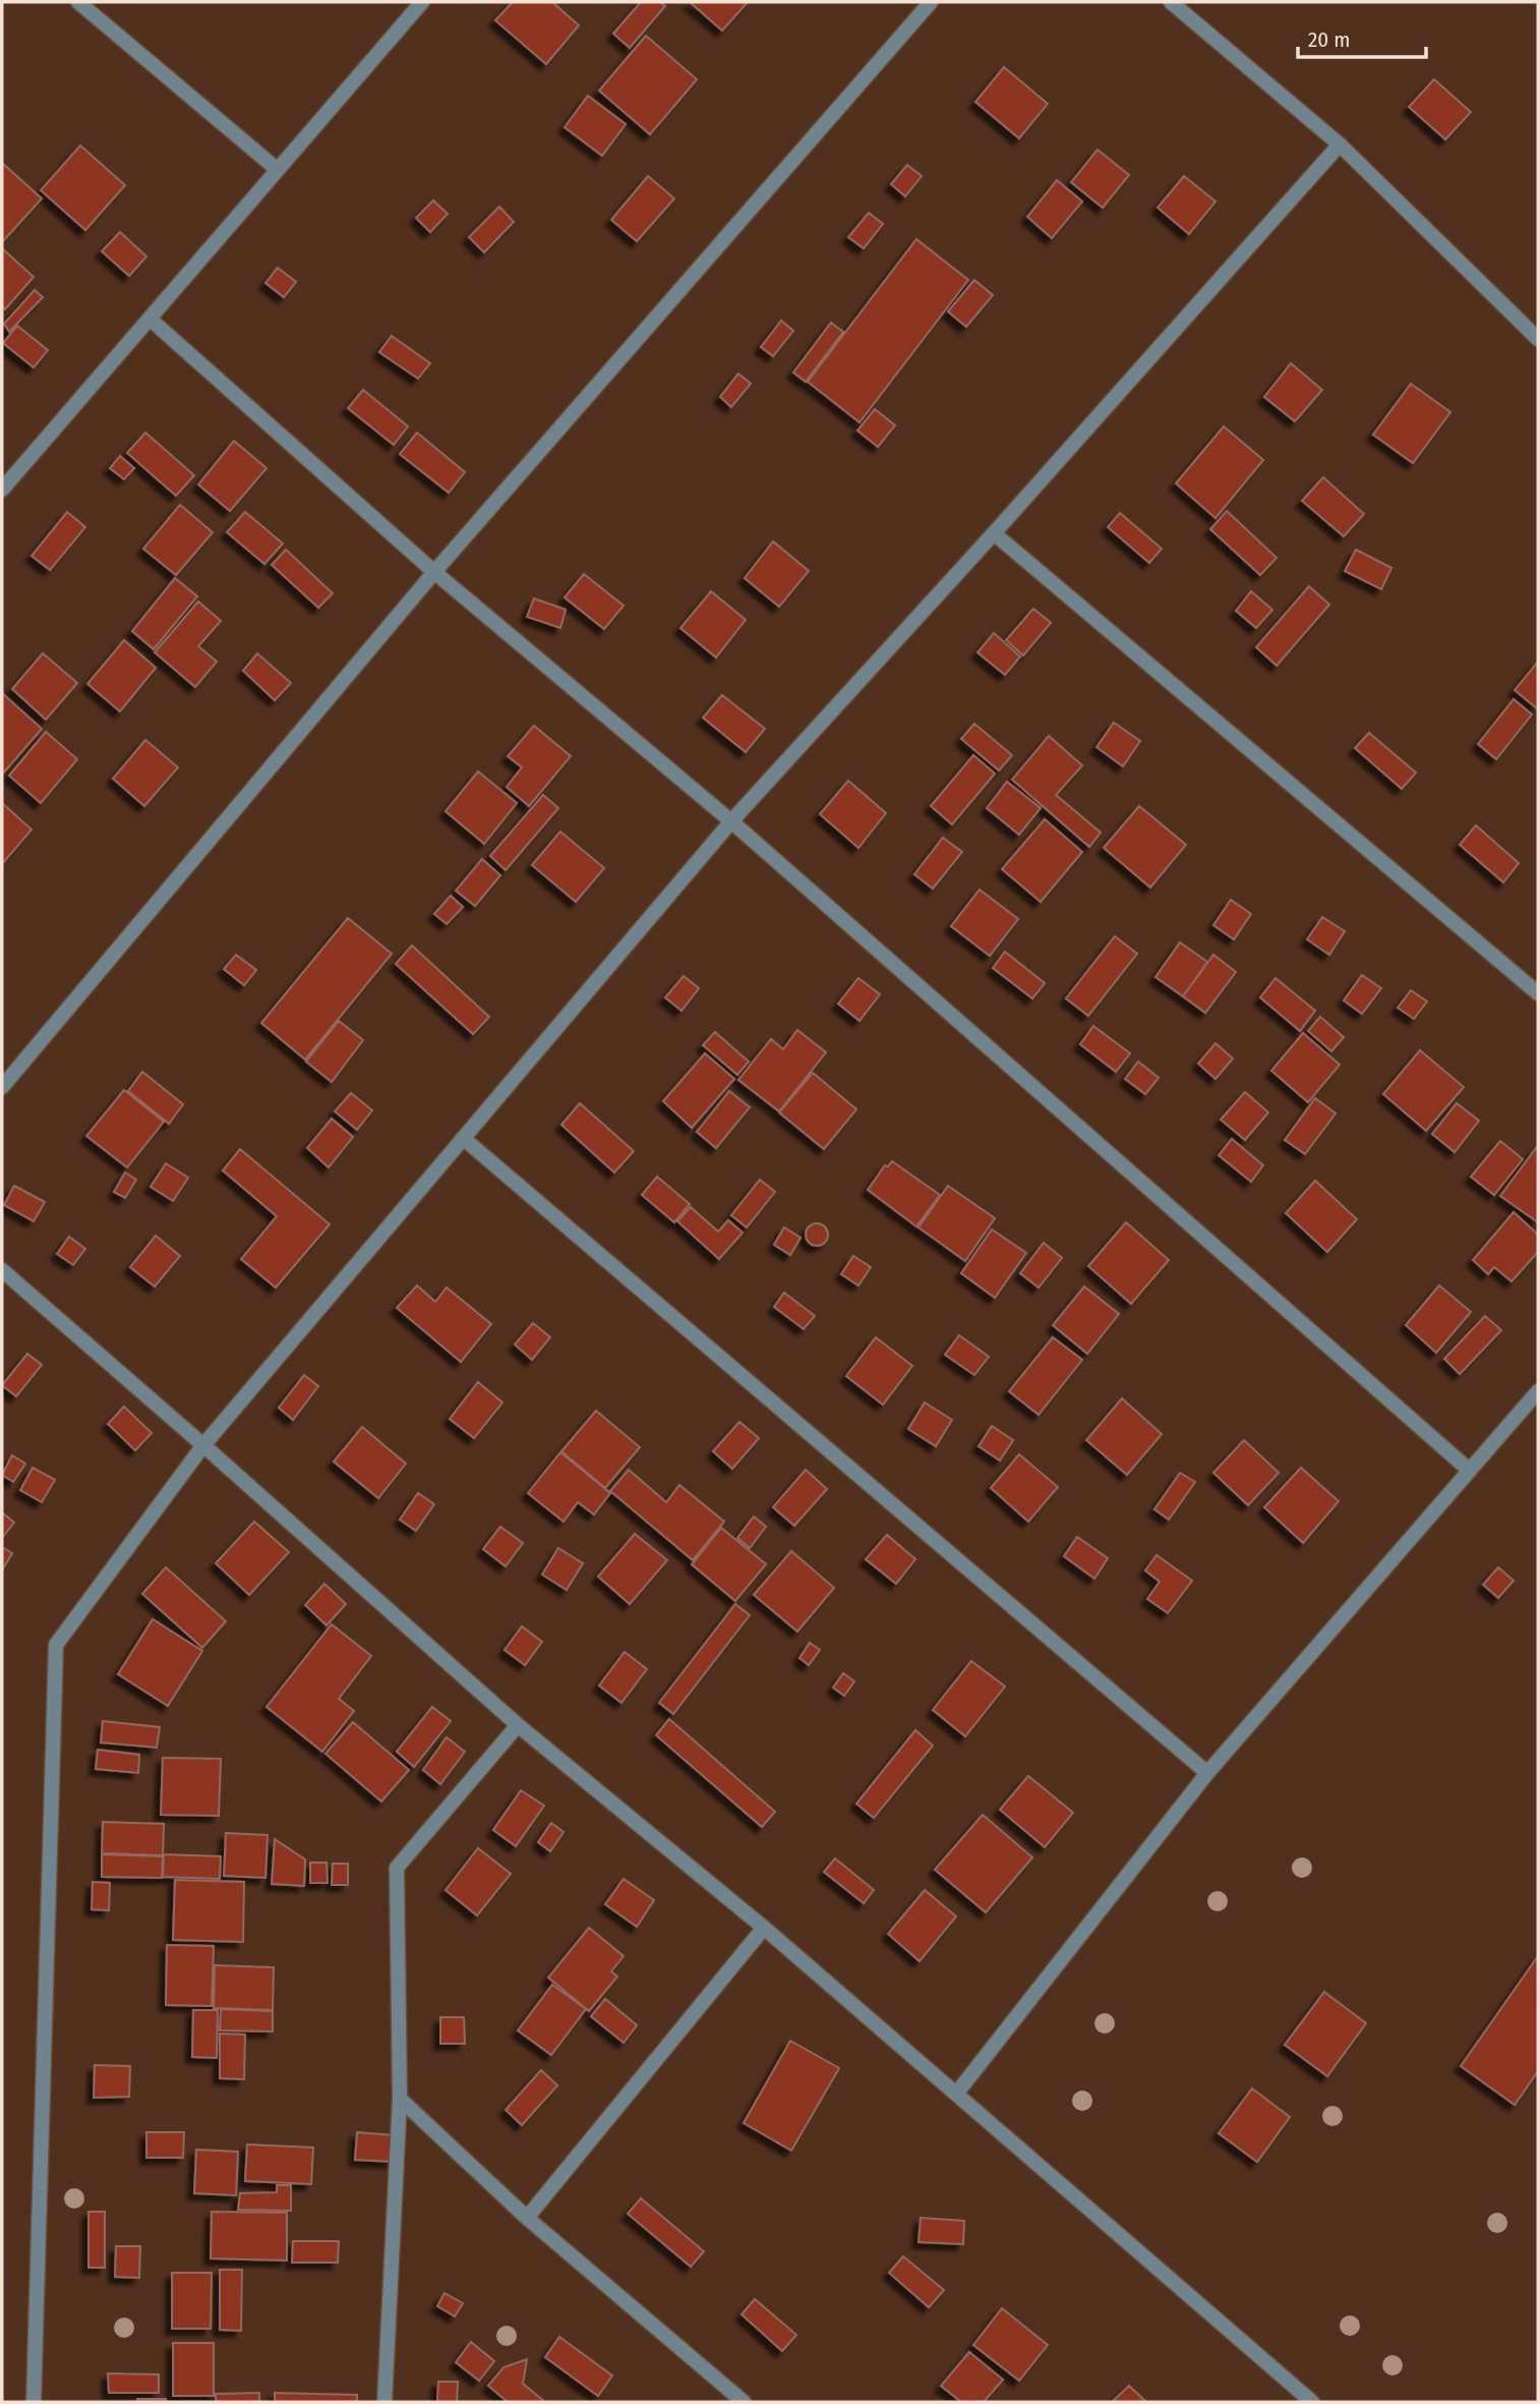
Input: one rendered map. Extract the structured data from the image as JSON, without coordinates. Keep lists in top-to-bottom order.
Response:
{
  "scale_bar": "20 m"
}
